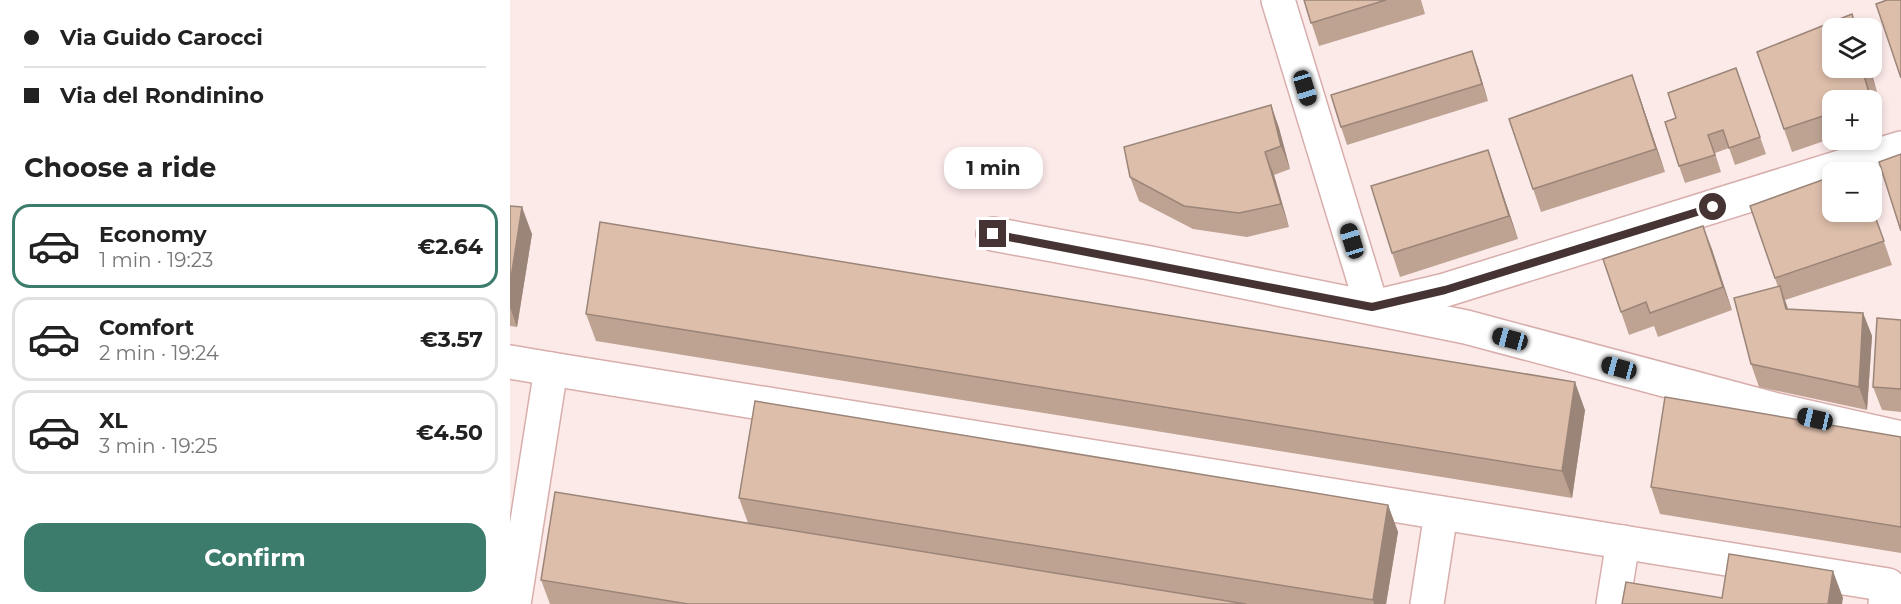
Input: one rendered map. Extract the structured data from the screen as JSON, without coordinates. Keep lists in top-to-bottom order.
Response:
{
  "page": {
    "banner": ["Via Guido Carocci", "Via del Rondinino"],
    "map_buttons": ["+", "−"],
    "heading": "Choose a ride",
    "bubble": "1 min",
    "list": [
      {
        "name": "Economy",
        "note": "1 min · 19:23",
        "value": "€2.64"
      },
      {
        "name": "Comfort",
        "note": "2 min · 19:24",
        "value": "€3.57"
      },
      {
        "name": "XL",
        "note": "3 min · 19:25",
        "value": "€4.50"
      }
    ],
    "buttons": "Confirm"
  }
}
